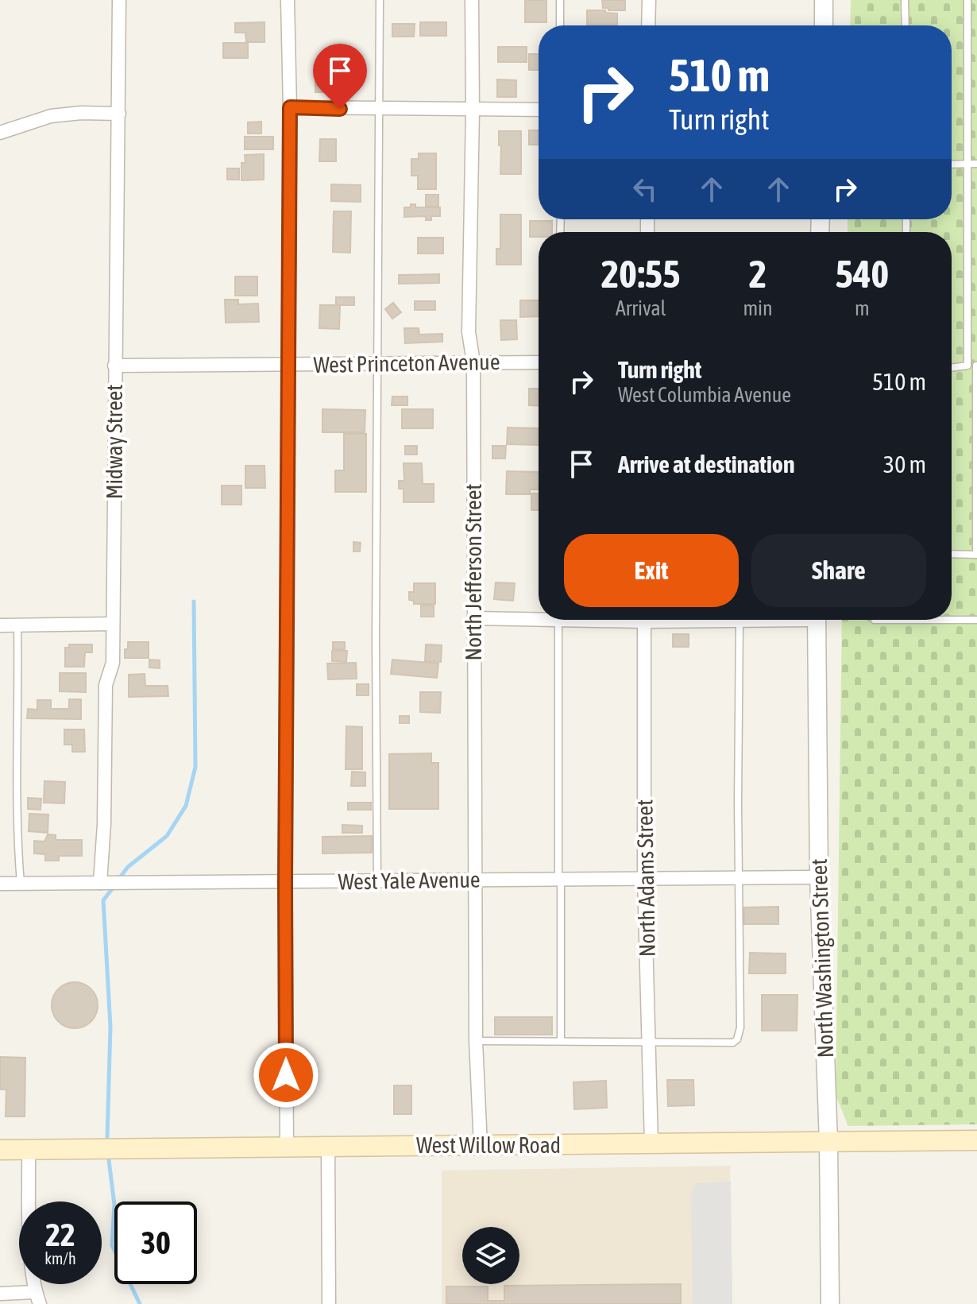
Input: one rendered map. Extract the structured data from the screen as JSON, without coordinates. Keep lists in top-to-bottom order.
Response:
{
  "streets": {
    "main road": ["West Willow Road"],
    "street": [
      "West Princeton Avenue",
      "Midway Street",
      "North Jefferson Street",
      "North Adams Street",
      "West Yale Avenue",
      "North Washington Street"
    ]
  },
  "crossings": [
    ["West Princeton Avenue", "Midway Street"],
    ["West Princeton Avenue", "North Jefferson Street"],
    ["Midway Street", "West Yale Avenue"],
    ["North Jefferson Street", "West Yale Avenue"],
    ["North Jefferson Street", "West Willow Road"],
    ["North Adams Street", "West Yale Avenue"],
    ["North Adams Street", "West Willow Road"],
    ["West Yale Avenue", "North Washington Street"],
    ["North Washington Street", "West Willow Road"]
  ],
  "page": {
    "turn": ["510 m", "Turn right"],
    "eta": [
      "20:55",
      "Arrival",
      "2",
      "min",
      "540",
      "m"
    ],
    "list": [
      {
        "name": "Turn right",
        "note": "West Columbia Avenue",
        "value": "510 m"
      },
      {
        "name": "Arrive at destination",
        "value": "30 m"
      }
    ],
    "buttons": ["Exit", "Share"],
    "speed": "22 km/h",
    "limit": "30"
  }
}
